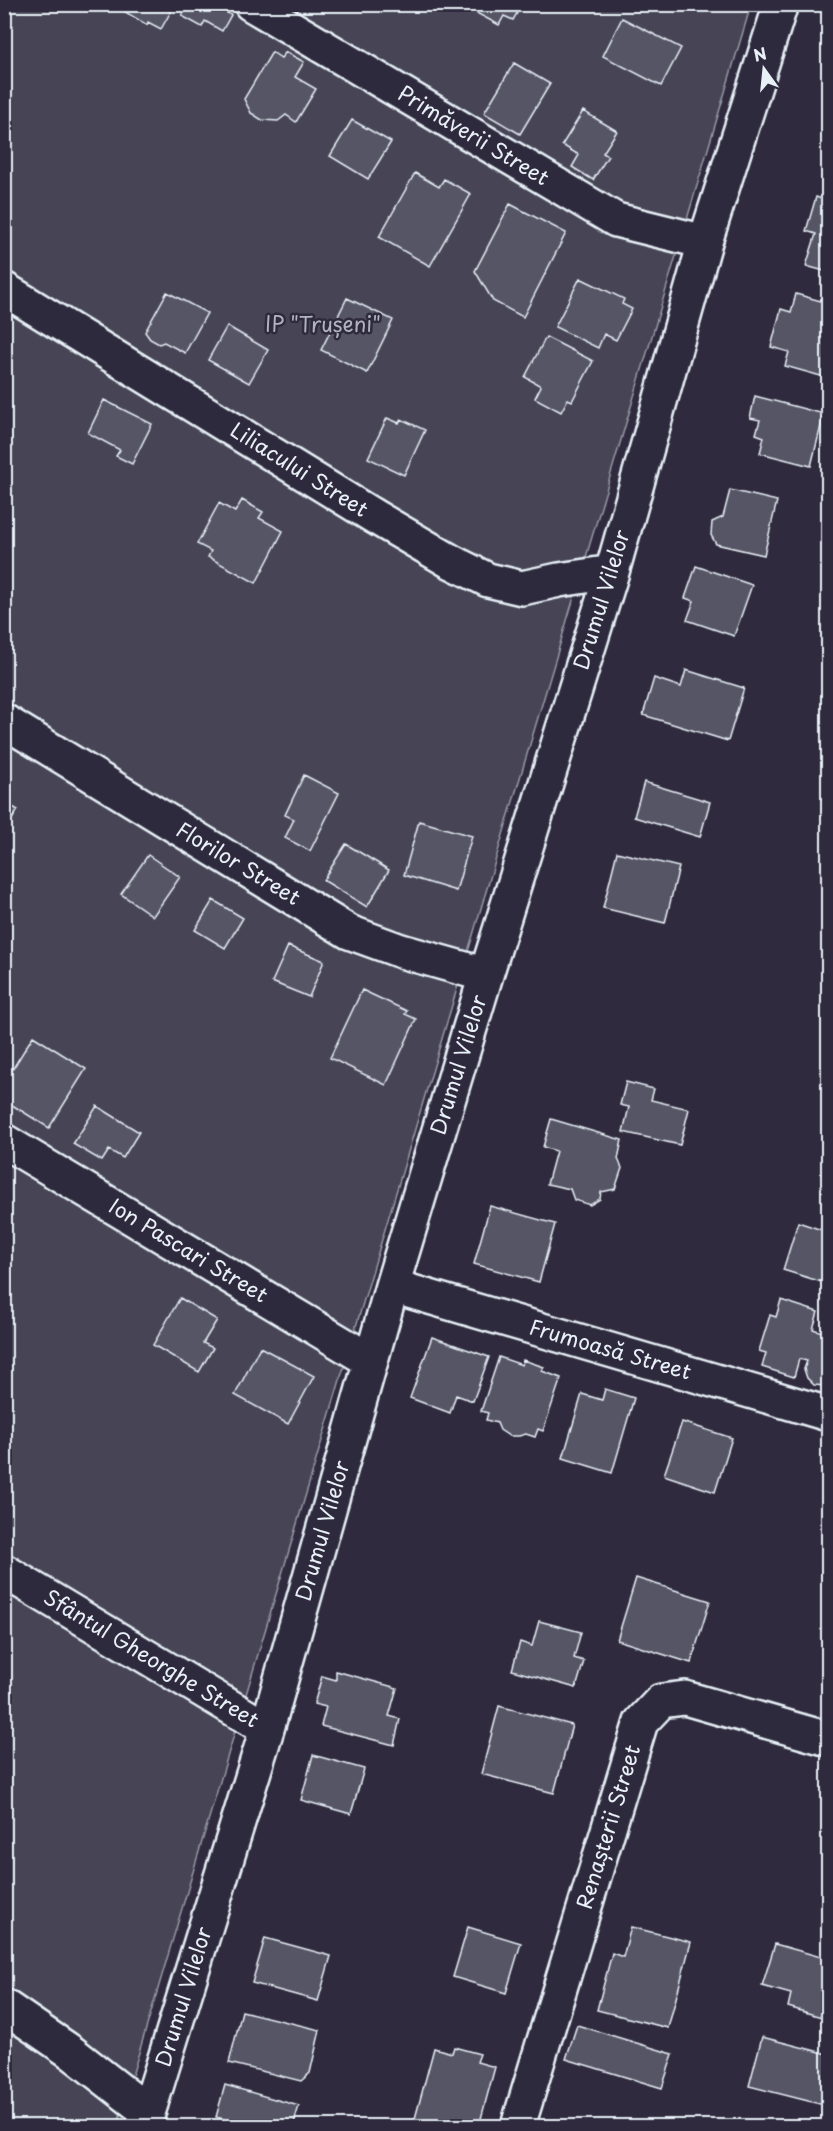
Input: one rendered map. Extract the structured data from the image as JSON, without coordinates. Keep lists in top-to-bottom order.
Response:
{
  "streets": {
    "street": [
      "Primăverii Street",
      "Liliacului Street",
      "Drumul Vilelor",
      "Florilor Street",
      "Ion Pascari Street",
      "Frumoasă Street",
      "Sfântul Gheorghe Street",
      "Renașterii Street"
    ]
  },
  "crossings": [
    ["Primăverii Street", "Drumul Vilelor"],
    ["Liliacului Street", "Drumul Vilelor"],
    ["Drumul Vilelor", "Florilor Street"],
    ["Drumul Vilelor", "Ion Pascari Street"],
    ["Drumul Vilelor", "Frumoasă Street"],
    ["Drumul Vilelor", "Sfântul Gheorghe Street"]
  ],
  "parks": ["IP \"Trușeni\""],
  "north": "top"
}
